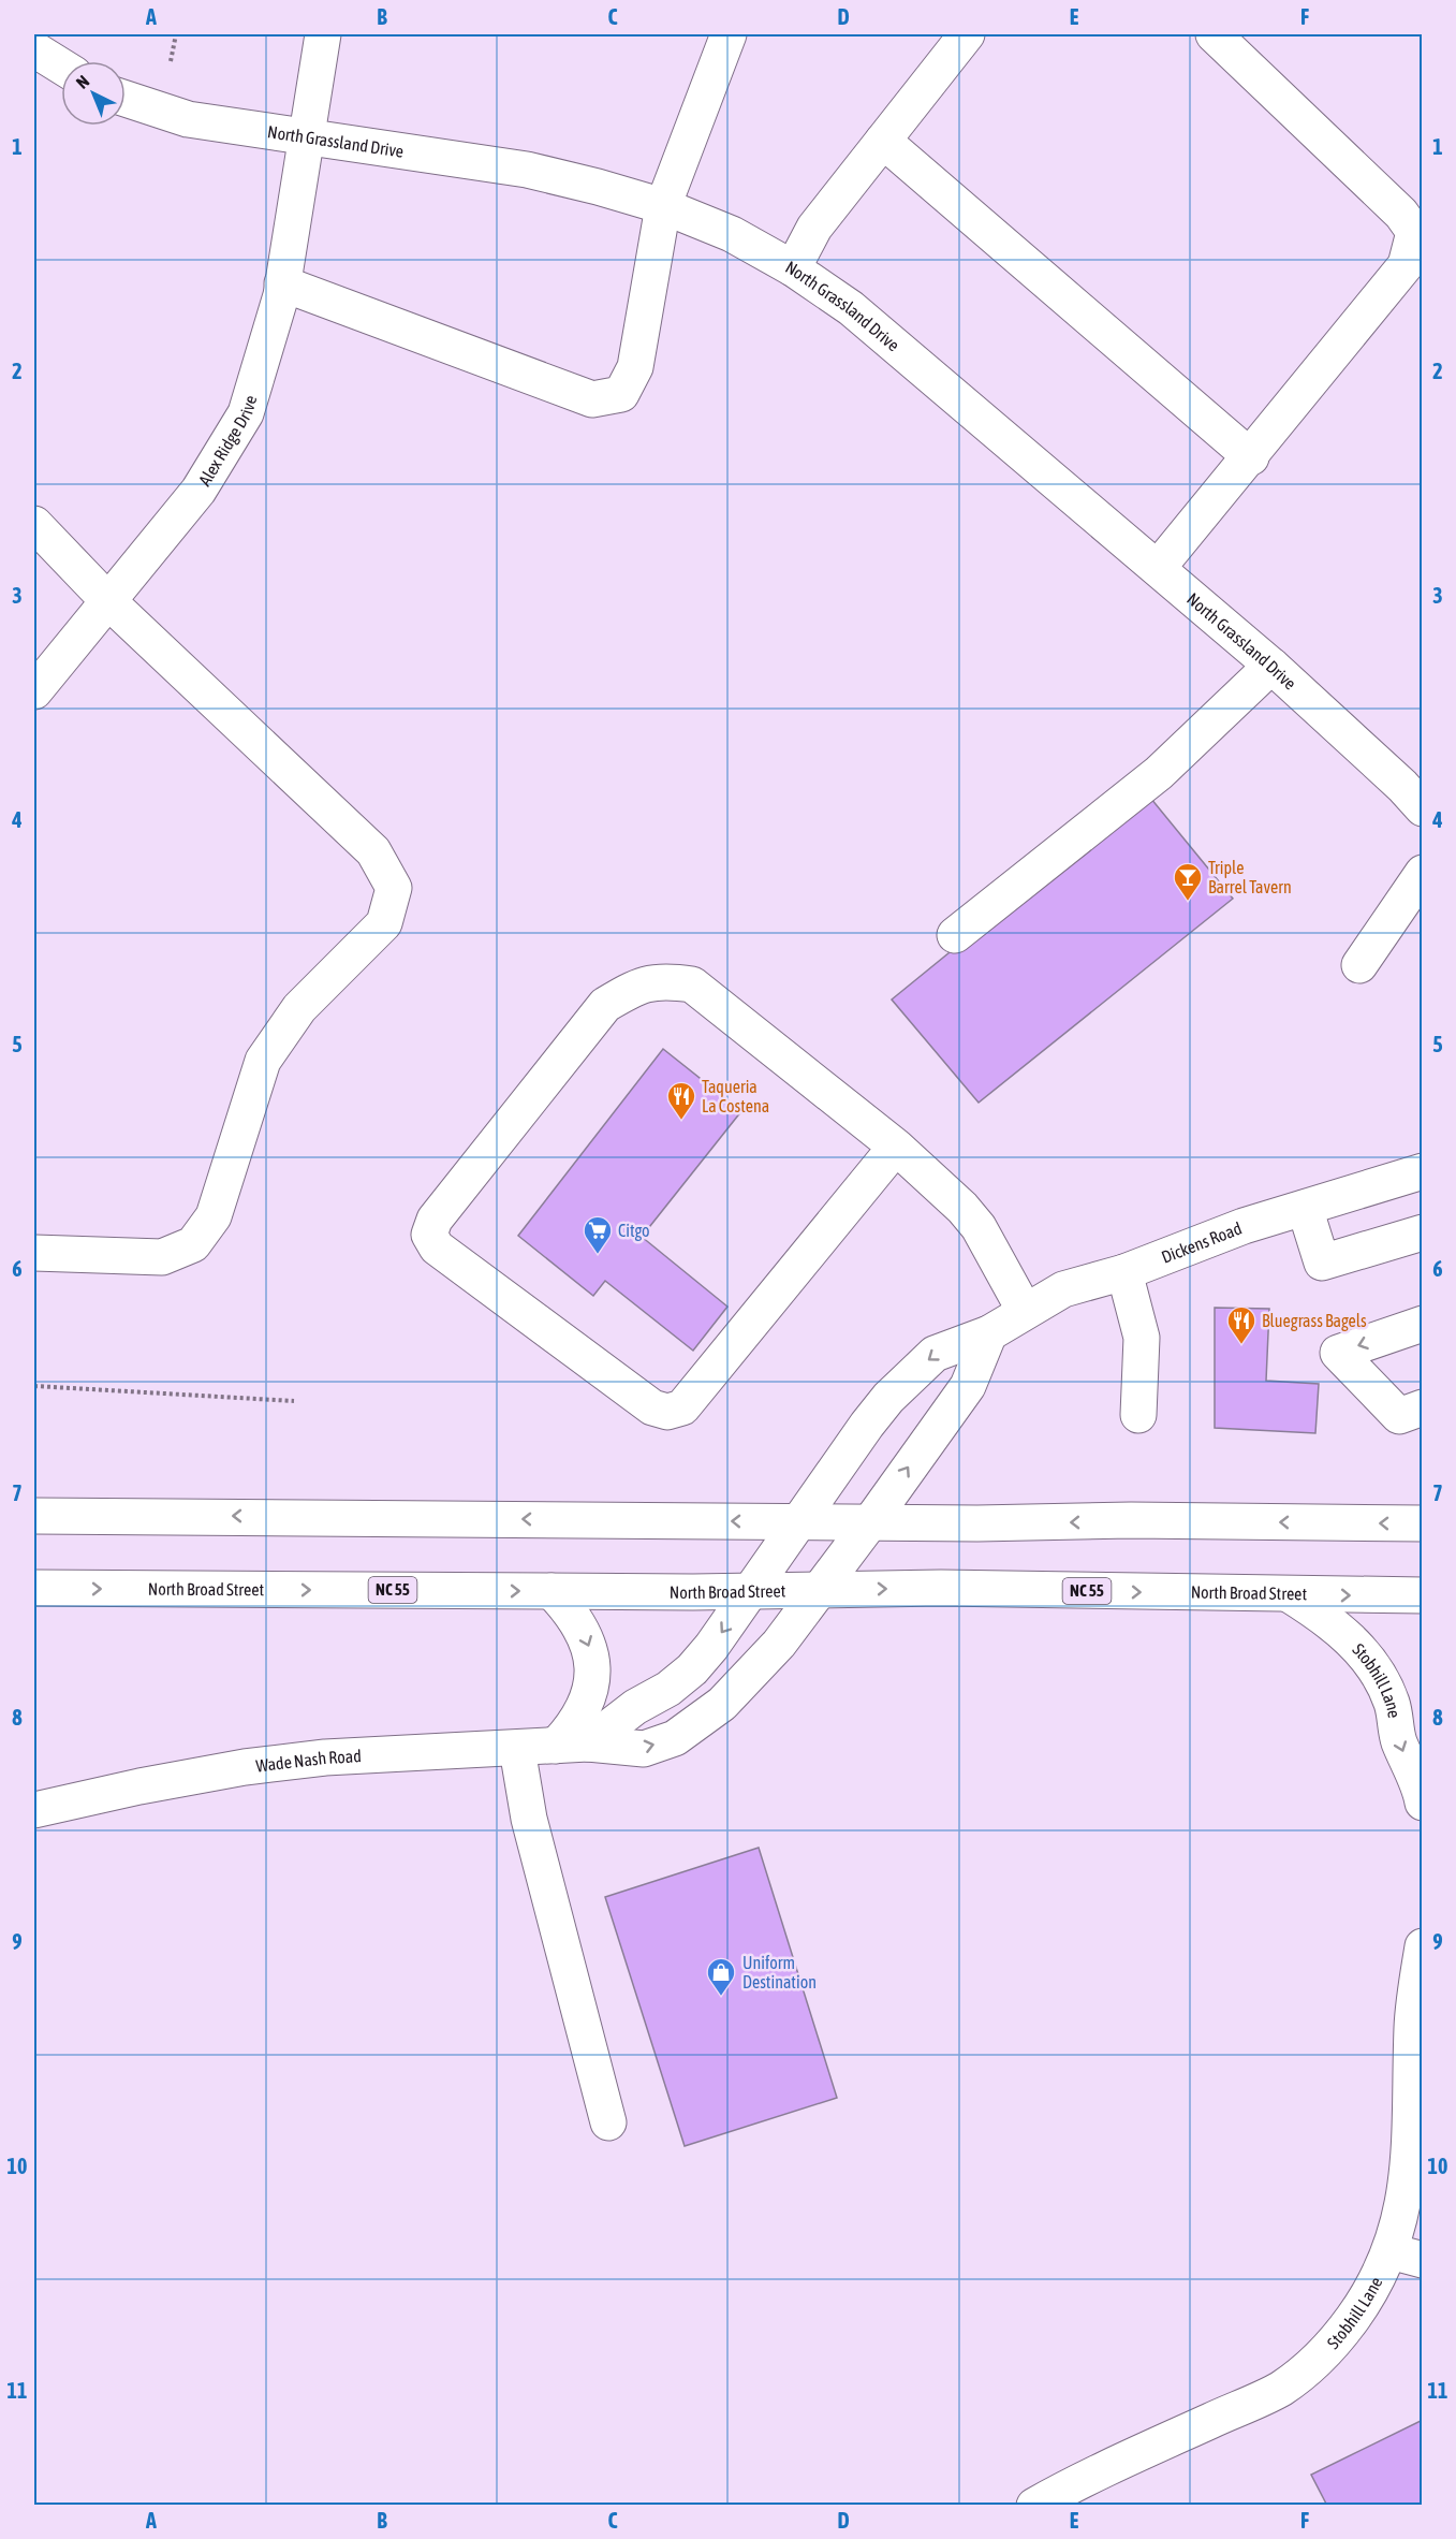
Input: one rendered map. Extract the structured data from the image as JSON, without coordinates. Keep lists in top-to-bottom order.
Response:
{
  "streets": {
    "main road": [
      "North Grassland Drive",
      "Alex Ridge Drive",
      "Dickens Road",
      "North Broad Street",
      "NC 55",
      "Stobhill Lane",
      "Wade Nash Road"
    ]
  },
  "crossings": [
    ["North Grassland Drive", "Alex Ridge Drive"],
    ["North Broad Street", "Stobhill Lane"],
    ["North Broad Street", "Wade Nash Road"]
  ],
  "places": {
    "bar": ["Triple Barrel Tavern"],
    "restaurant": ["Taqueria La Costena", "Bluegrass Bagels"],
    "supermarket": ["Citgo"],
    "shop": ["Uniform Destination"]
  },
  "north": "top left",
  "grid": {
    "columns": [
      "A",
      "B",
      "C",
      "D",
      "E",
      "F"
    ],
    "rows": [
      "1",
      "2",
      "3",
      "4",
      "5",
      "6",
      "7",
      "8",
      "9",
      "10",
      "11"
    ]
  }
}
